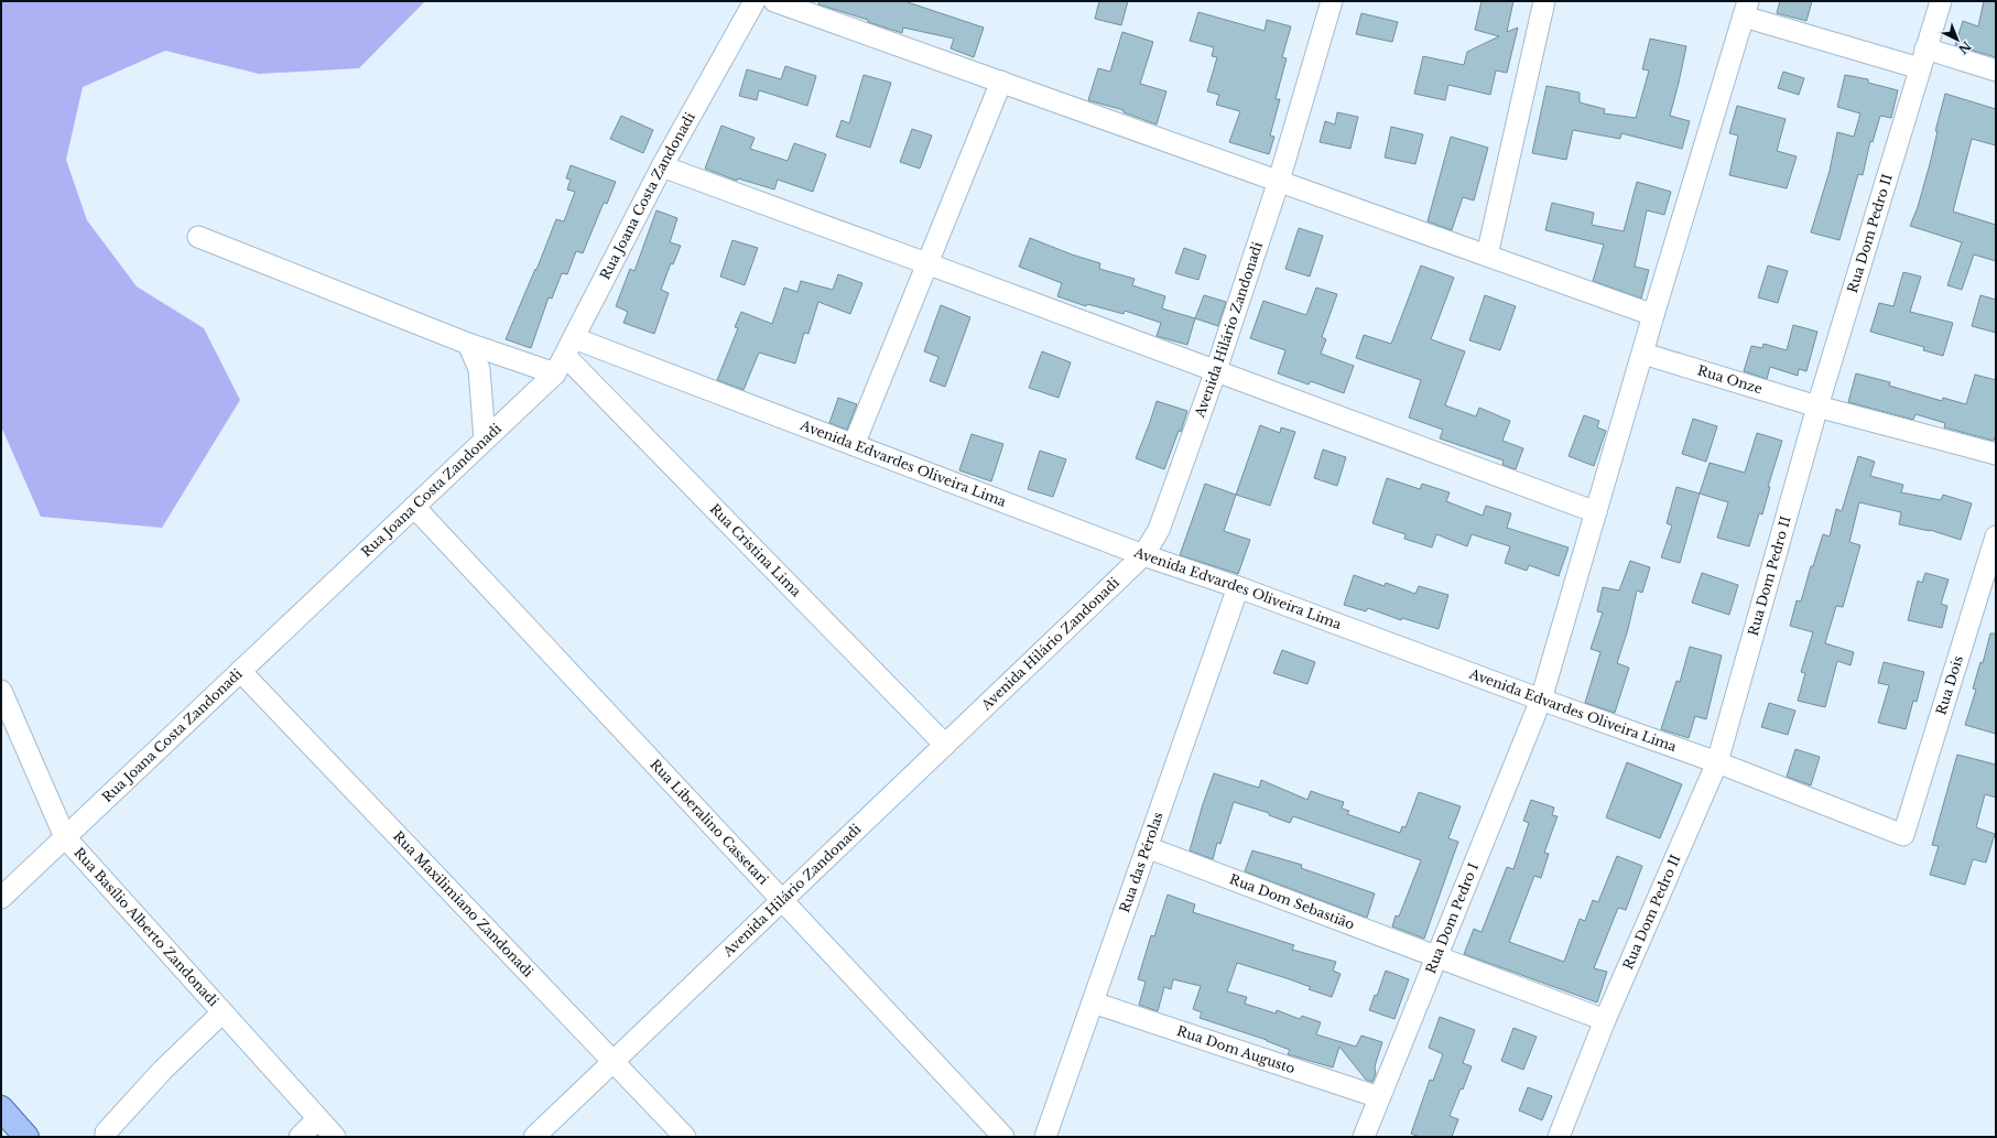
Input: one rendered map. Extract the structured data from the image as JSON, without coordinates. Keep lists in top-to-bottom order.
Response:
{
  "streets": {
    "street": [
      "Rua Joana Costa Zandonadi",
      "Rua Dom Pedro II",
      "Avenida Hilário Zandonadi",
      "Rua Onze",
      "Avenida Edvardes Oliveira Lima",
      "Rua Cristina Lima",
      "Rua Dois",
      "Rua Liberalino Cassetari",
      "Rua das Pérolas",
      "Rua Dom Sebastião",
      "Rua Maxilimiano Zandonadi",
      "Rua Dom Pedro I",
      "Rua Basílio Alberto Zandonadi",
      "Rua Dom Augusto"
    ]
  },
  "crossings": [
    ["Rua Joana Costa Zandonadi", "Avenida Edvardes Oliveira Lima"],
    ["Rua Joana Costa Zandonadi", "Rua Cristina Lima"],
    ["Rua Joana Costa Zandonadi", "Rua Liberalino Cassetari"],
    ["Rua Joana Costa Zandonadi", "Rua Maxilimiano Zandonadi"],
    ["Rua Joana Costa Zandonadi", "Rua Basílio Alberto Zandonadi"],
    ["Rua Dom Pedro II", "Rua Onze"],
    ["Rua Dom Pedro II", "Avenida Edvardes Oliveira Lima"],
    ["Rua Dom Pedro II", "Rua Dom Sebastião"],
    ["Avenida Hilário Zandonadi", "Avenida Edvardes Oliveira Lima"],
    ["Avenida Hilário Zandonadi", "Rua Cristina Lima"],
    ["Avenida Hilário Zandonadi", "Rua Liberalino Cassetari"],
    ["Avenida Hilário Zandonadi", "Rua Maxilimiano Zandonadi"],
    ["Avenida Edvardes Oliveira Lima", "Rua Cristina Lima"],
    ["Avenida Edvardes Oliveira Lima", "Rua Dois"],
    ["Avenida Edvardes Oliveira Lima", "Rua das Pérolas"],
    ["Avenida Edvardes Oliveira Lima", "Rua Dom Pedro I"],
    ["Rua das Pérolas", "Rua Dom Sebastião"],
    ["Rua das Pérolas", "Rua Dom Augusto"],
    ["Rua Dom Sebastião", "Rua Dom Pedro I"],
    ["Rua Dom Pedro I", "Rua Dom Augusto"]
  ],
  "north": "bottom right"
}
